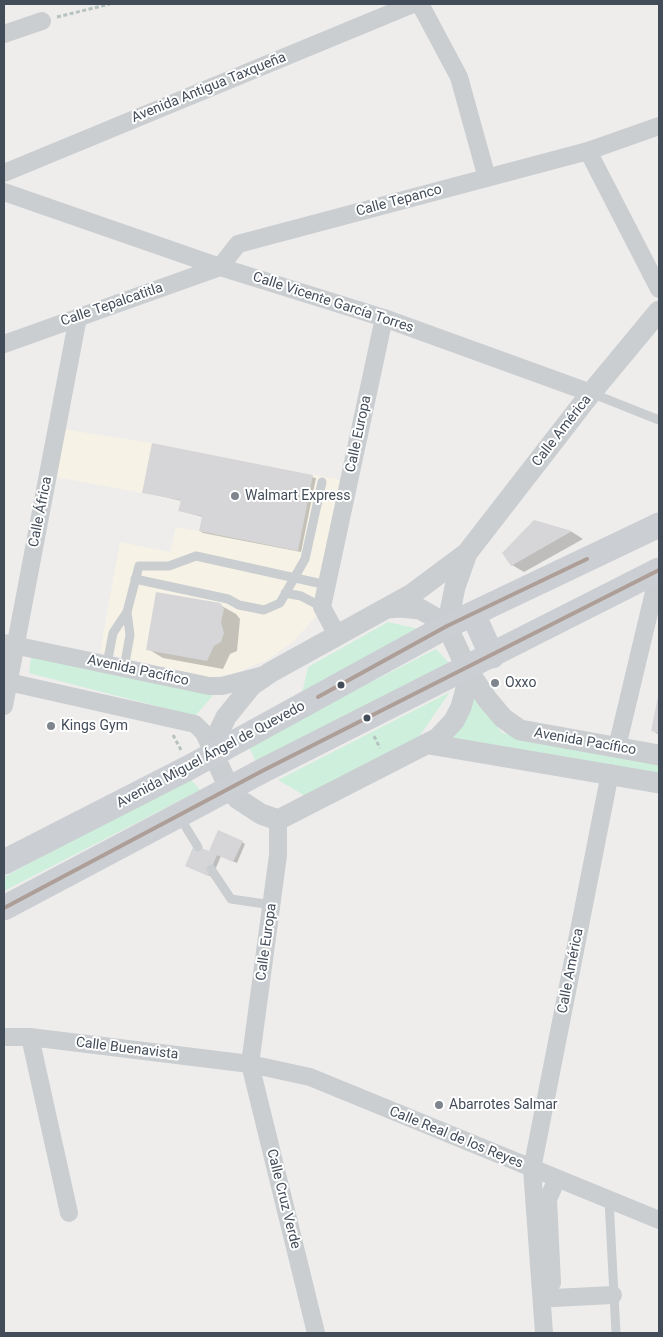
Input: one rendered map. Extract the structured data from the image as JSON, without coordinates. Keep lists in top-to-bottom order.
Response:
{
  "streets": {
    "main road": ["Avenida Miguel Ángel de Quevedo"],
    "street": [
      "Avenida Antigua Taxqueña",
      "Calle Tepanco",
      "Calle Vicente García Torres",
      "Calle Tepalcatitla",
      "Calle América",
      "Calle Europa",
      "Calle África",
      "Avenida Pacífico",
      "Calle Buenavista",
      "Calle Real de los Reyes",
      "Calle Cruz Verde"
    ]
  },
  "crossings": [
    ["Calle Tepanco", "Calle Vicente García Torres"],
    ["Calle Tepanco", "Calle Tepalcatitla"],
    ["Calle Vicente García Torres", "Calle Tepalcatitla"],
    ["Calle Vicente García Torres", "Calle América"],
    ["Calle Vicente García Torres", "Calle Europa"],
    ["Calle Tepalcatitla", "Calle África"],
    ["Calle América", "Avenida Pacífico"],
    ["Calle América", "Avenida Miguel Ángel de Quevedo"],
    ["Calle América", "Calle Real de los Reyes"],
    ["Calle Europa", "Calle Buenavista"],
    ["Calle Europa", "Calle Real de los Reyes"],
    ["Calle Europa", "Calle Cruz Verde"],
    ["Calle África", "Avenida Pacífico"],
    ["Avenida Pacífico", "Avenida Miguel Ángel de Quevedo"],
    ["Calle Buenavista", "Calle Real de los Reyes"],
    ["Calle Buenavista", "Calle Cruz Verde"],
    ["Calle Real de los Reyes", "Calle Cruz Verde"]
  ],
  "places": [
    "Walmart Express",
    "Oxxo",
    "Kings Gym",
    "Abarrotes Salmar"
  ]
}
